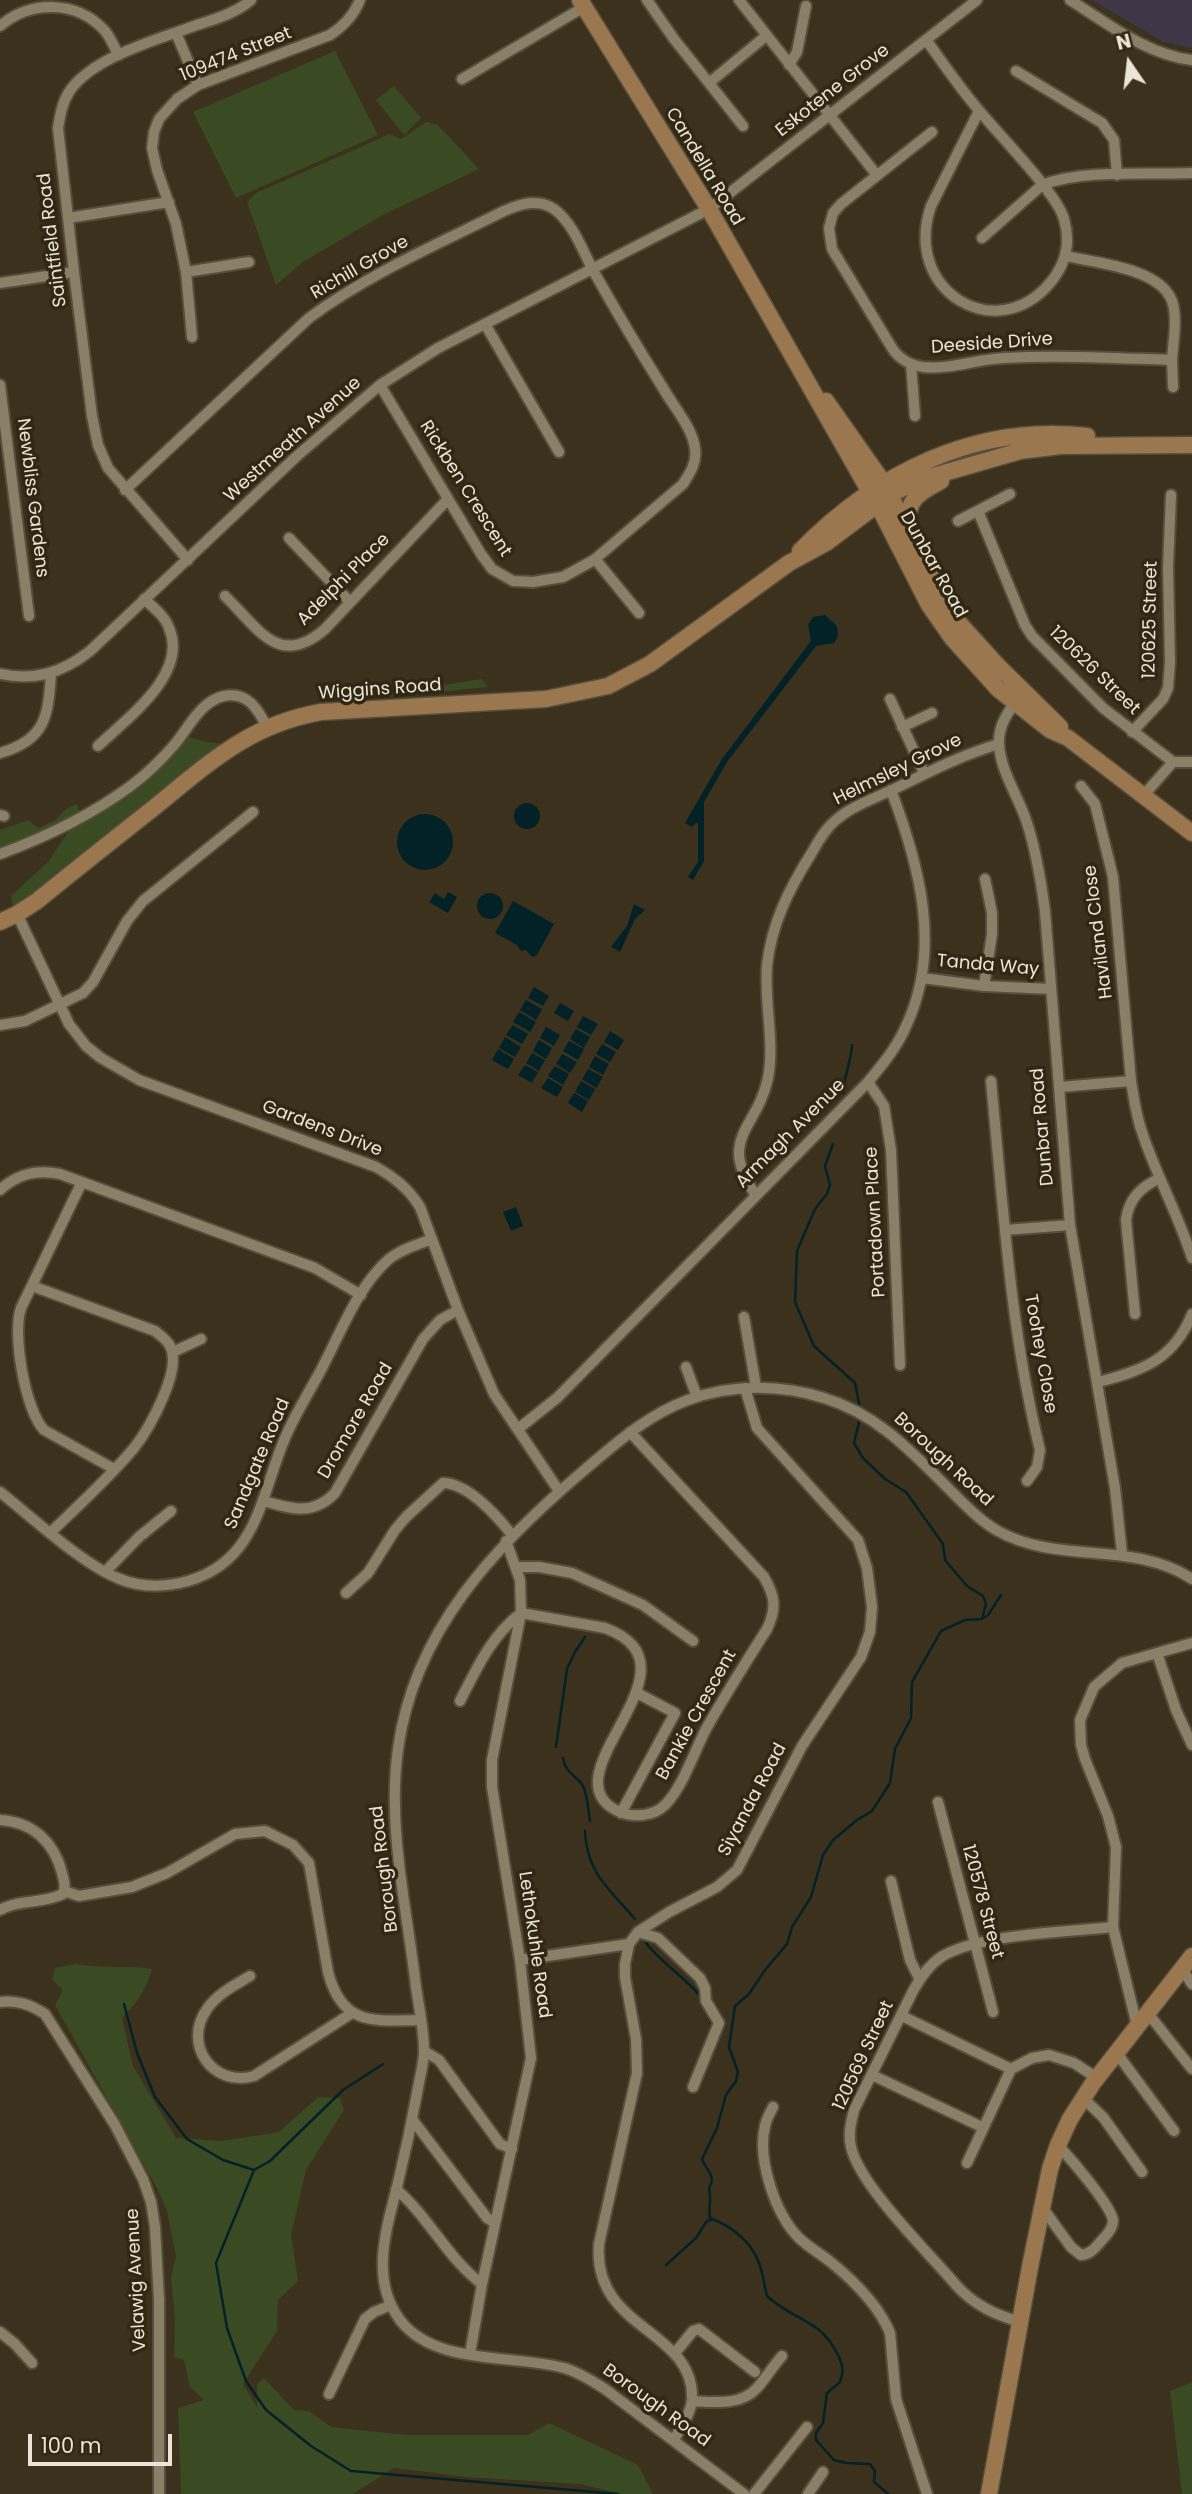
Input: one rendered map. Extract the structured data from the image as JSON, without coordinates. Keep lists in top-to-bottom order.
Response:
{
  "streets": {
    "street": [
      "109474 Street",
      "Eskotene Grove",
      "Candella Road",
      "Saintfield Road",
      "Richill Grove",
      "Deeside Drive",
      "Westmeath Avenue",
      "Rickben Crescent",
      "Newbliss Gardens",
      "Dunbar Road",
      "Adelphi Place",
      "120625 Street",
      "120626 Street",
      "Wiggins Road",
      "Helmsley Grove",
      "Haviland Close",
      "Tanda Way",
      "Gardens Drive",
      "Armagh Avenue",
      "Portadown Place",
      "Toohey Close",
      "Dromore Road",
      "Borough Road",
      "Sandgate Road",
      "Bankie Crescent",
      "Siyanda Road",
      "120578 Street",
      "Lethokuhle Road",
      "120569 Street",
      "Velawig Avenue"
    ]
  },
  "crossings": [
    ["Eskotene Grove", "Candella Road"],
    ["Eskotene Grove", "Westmeath Avenue"],
    ["Candella Road", "Westmeath Avenue"],
    ["Candella Road", "Dunbar Road"],
    ["Candella Road", "Wiggins Road"],
    ["Saintfield Road", "Richill Grove"],
    ["Saintfield Road", "Westmeath Avenue"],
    ["Richill Grove", "Westmeath Avenue"],
    ["Richill Grove", "Rickben Crescent"],
    ["Westmeath Avenue", "Rickben Crescent"],
    ["Rickben Crescent", "Adelphi Place"],
    ["Dunbar Road", "Wiggins Road"],
    ["Dunbar Road", "Helmsley Grove"],
    ["Dunbar Road", "Tanda Way"],
    ["Dunbar Road", "Borough Road"],
    ["120625 Street", "120626 Street"],
    ["Wiggins Road", "Gardens Drive"],
    ["Helmsley Grove", "Armagh Avenue"],
    ["Tanda Way", "Armagh Avenue"],
    ["Gardens Drive", "Armagh Avenue"],
    ["Gardens Drive", "Dromore Road"],
    ["Gardens Drive", "Borough Road"],
    ["Gardens Drive", "Sandgate Road"],
    ["Armagh Avenue", "Portadown Place"],
    ["Dromore Road", "Sandgate Road"],
    ["Borough Road", "Bankie Crescent"],
    ["Borough Road", "Siyanda Road"],
    ["Borough Road", "Lethokuhle Road"],
    ["120578 Street", "120569 Street"]
  ],
  "scale_bar": "100 m",
  "north": "top"
}
